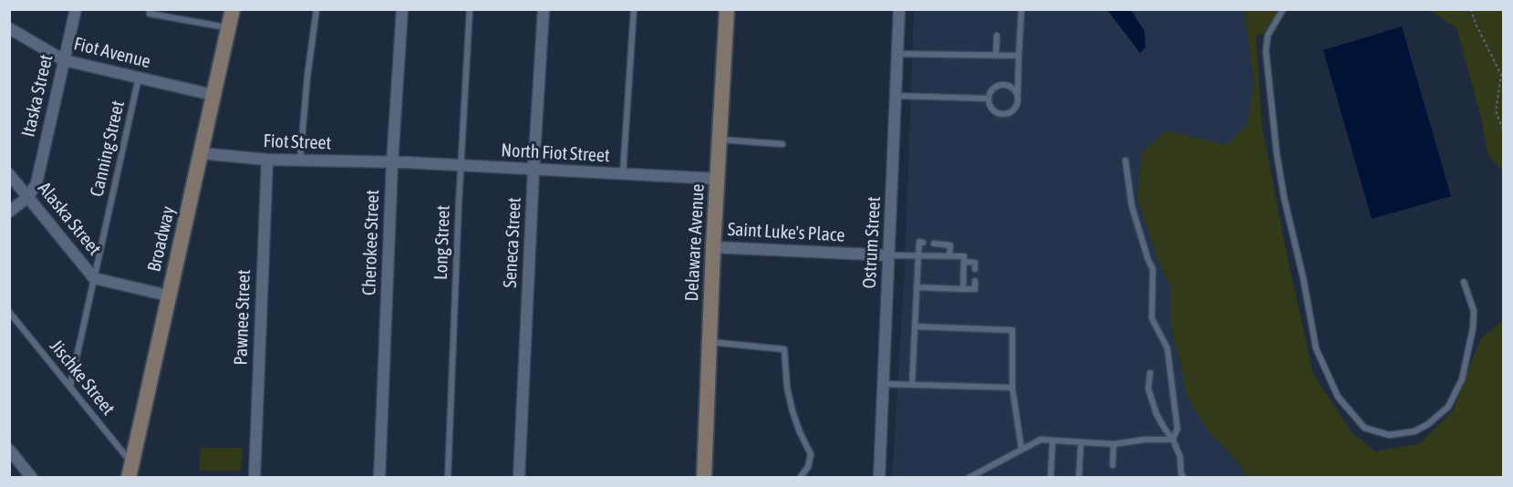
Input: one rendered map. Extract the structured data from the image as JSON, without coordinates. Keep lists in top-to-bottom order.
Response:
{
  "streets": {
    "main road": ["Broadway", "Delaware Avenue"],
    "street": [
      "Fiot Avenue",
      "Itaska Street",
      "Fiot Street",
      "North Fiot Street",
      "Alaska Street",
      "Saint Luke's Place",
      "Cherokee Street",
      "Seneca Street",
      "Ostrum Street",
      "Pawnee Street"
    ],
    "lane": ["Canning Street", "Long Street", "Jischke Street"]
  },
  "crossings": [
    ["Fiot Avenue", "Itaska Street"],
    ["Fiot Avenue", "Canning Street"],
    ["Fiot Avenue", "Broadway"],
    ["Itaska Street", "Alaska Street"],
    ["Fiot Street", "North Fiot Street"],
    ["Fiot Street", "Broadway"],
    ["Fiot Street", "Cherokee Street"],
    ["Fiot Street", "Pawnee Street"],
    ["Canning Street", "Alaska Street"],
    ["Canning Street", "Jischke Street"],
    ["North Fiot Street", "Cherokee Street"],
    ["North Fiot Street", "Long Street"],
    ["North Fiot Street", "Seneca Street"],
    ["North Fiot Street", "Delaware Avenue"],
    ["Alaska Street", "Broadway"],
    ["Saint Luke's Place", "Delaware Avenue"],
    ["Saint Luke's Place", "Ostrum Street"],
    ["Broadway", "Jischke Street"]
  ]
}
